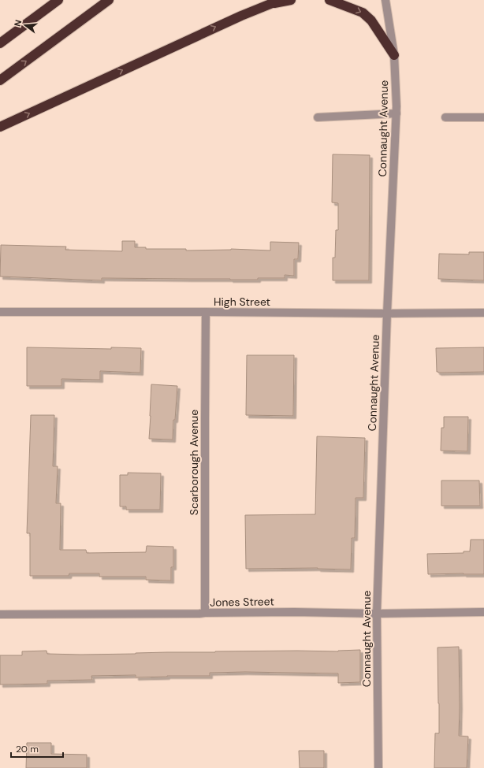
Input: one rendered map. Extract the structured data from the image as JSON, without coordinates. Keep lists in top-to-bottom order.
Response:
{
  "streets": {
    "street": [
      "Connaught Avenue",
      "High Street",
      "Scarborough Avenue",
      "Jones Street"
    ]
  },
  "crossings": [
    ["Connaught Avenue", "High Street"],
    ["Connaught Avenue", "Jones Street"],
    ["High Street", "Scarborough Avenue"],
    ["Scarborough Avenue", "Jones Street"]
  ],
  "scale_bar": "20 m",
  "north": "left"
}
